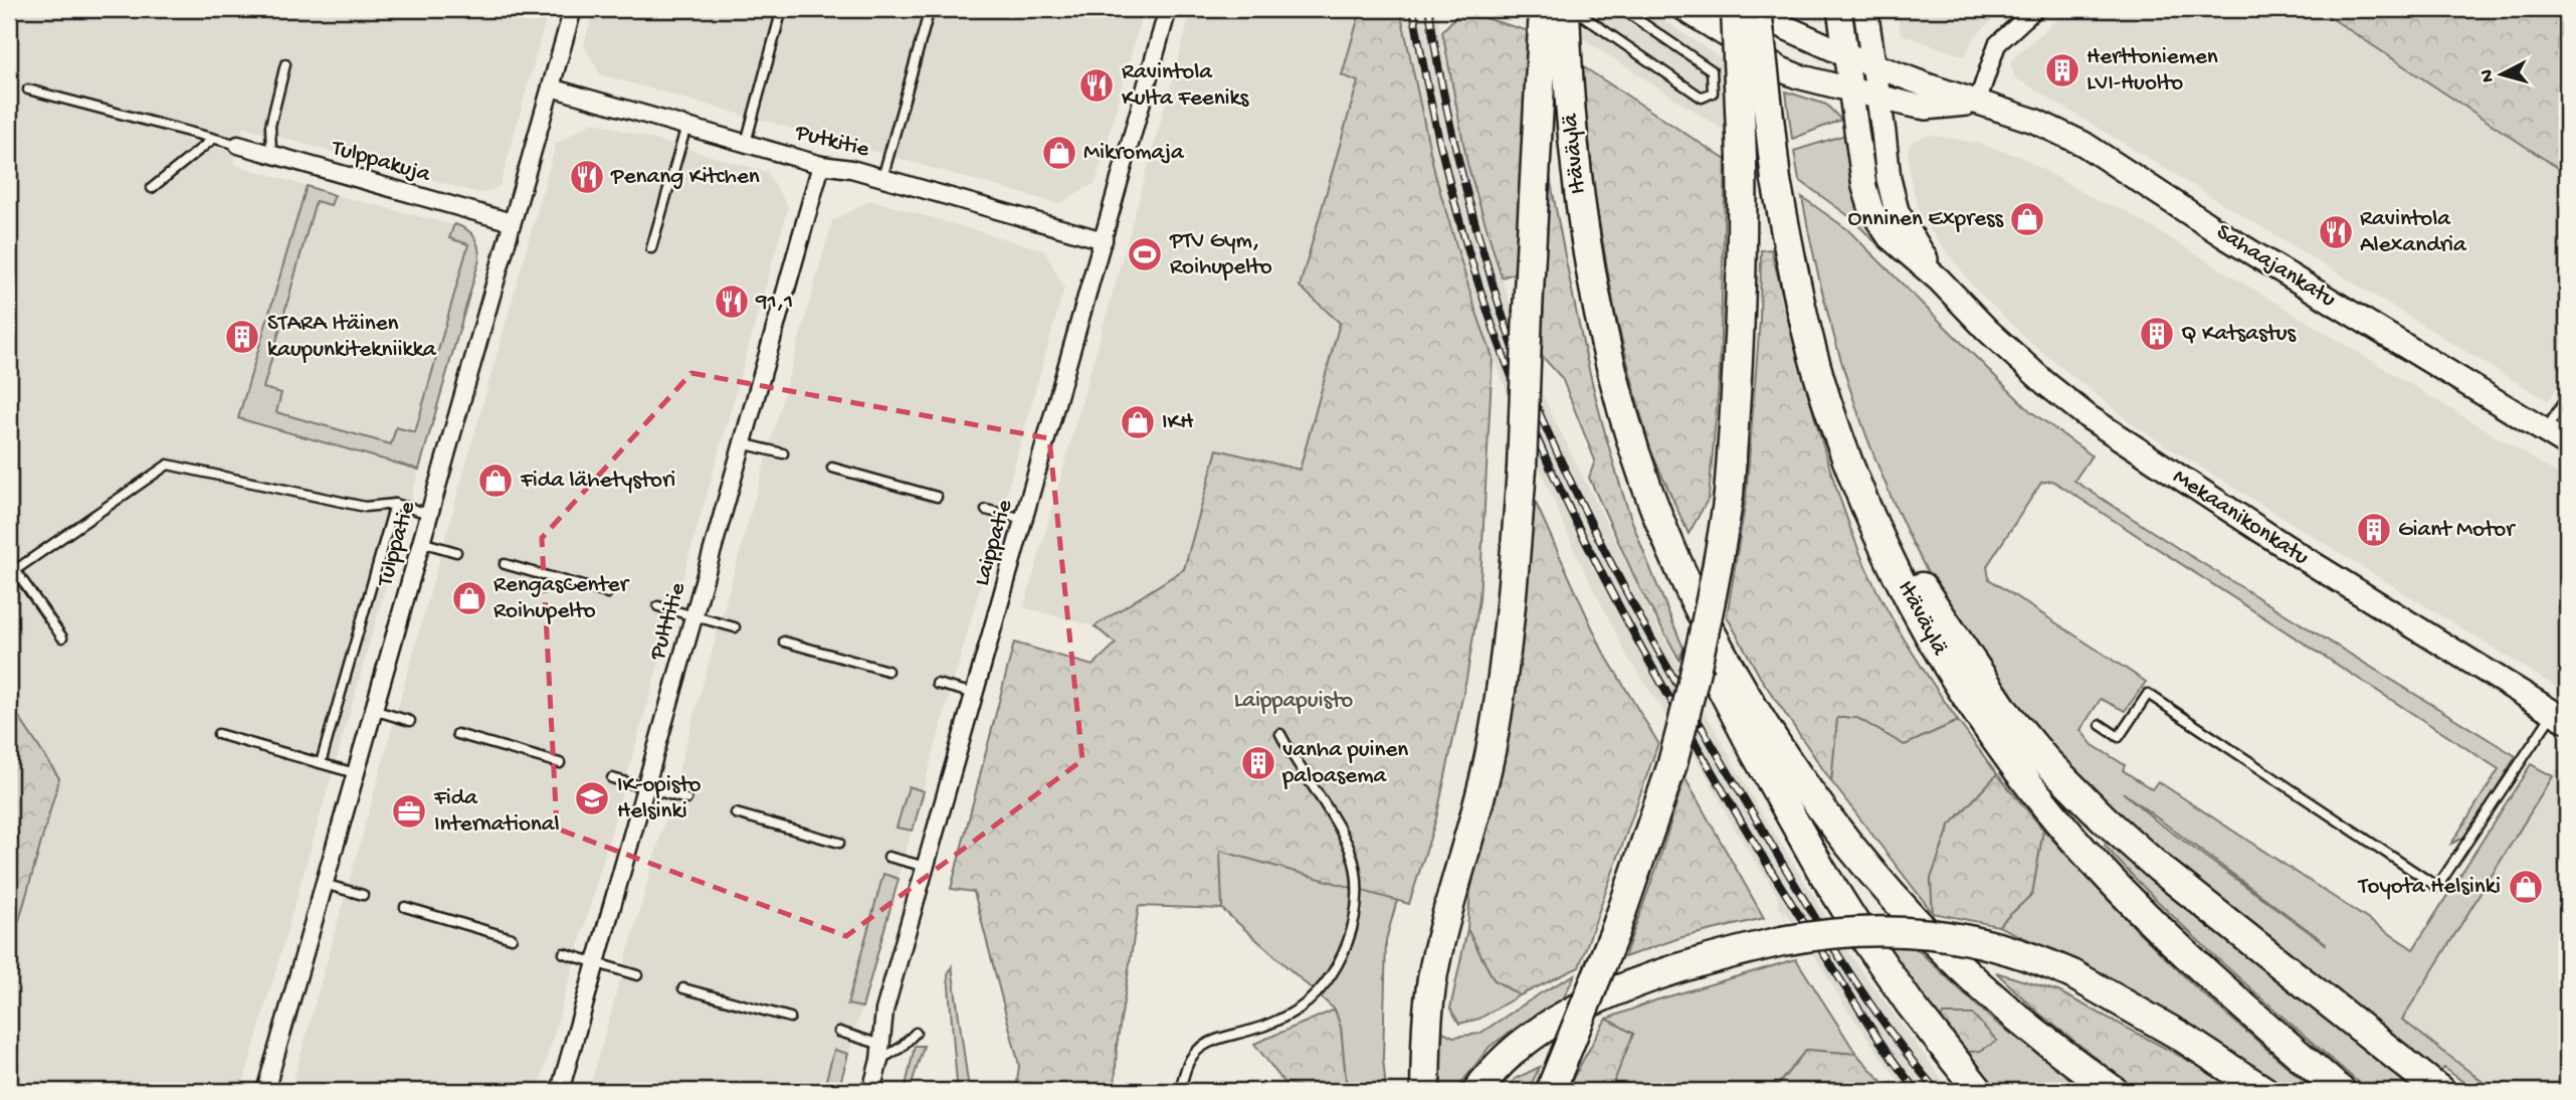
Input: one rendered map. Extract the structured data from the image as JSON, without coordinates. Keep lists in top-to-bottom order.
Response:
{
  "streets": {
    "highway": ["Itäväylä"],
    "main road": ["Sahaajankatu", "Mekaanikonkatu"],
    "street": [
      "Putkitie",
      "Tulppakuja",
      "Laippatie",
      "Tulppatie",
      "Pulttitie"
    ]
  },
  "crossings": [
    ["Putkitie", "Laippatie"],
    ["Putkitie", "Tulppatie"],
    ["Putkitie", "Pulttitie"],
    ["Itäväylä", "Sahaajankatu"],
    ["Tulppakuja", "Tulppatie"],
    ["Sahaajankatu", "Mekaanikonkatu"]
  ],
  "parks": ["Laippapuisto"],
  "places": {
    "building": [
      "Herttoniemen LVI-Huolto",
      "Q Katsastus",
      "STARA Itäinen kaupunkitekniikka",
      "Giant Motor",
      "vanha puinen paloasema"
    ],
    "restaurant": [
      "Ravintola Kulta Feeniks",
      "Penang Kitchen",
      "Ravintola Alexandria",
      "91,1"
    ],
    "shop": [
      "Mikromaja",
      "Onninen Express",
      "IKH",
      "Fida lähetystori",
      "RengasCenter Roihupelto",
      "Toyota Helsinki"
    ],
    "sports": ["PTV Gym, Roihupelto"],
    "school or university": ["IK-opisto Helsinki"],
    "office": ["Fida International"]
  },
  "north": "left"
}
